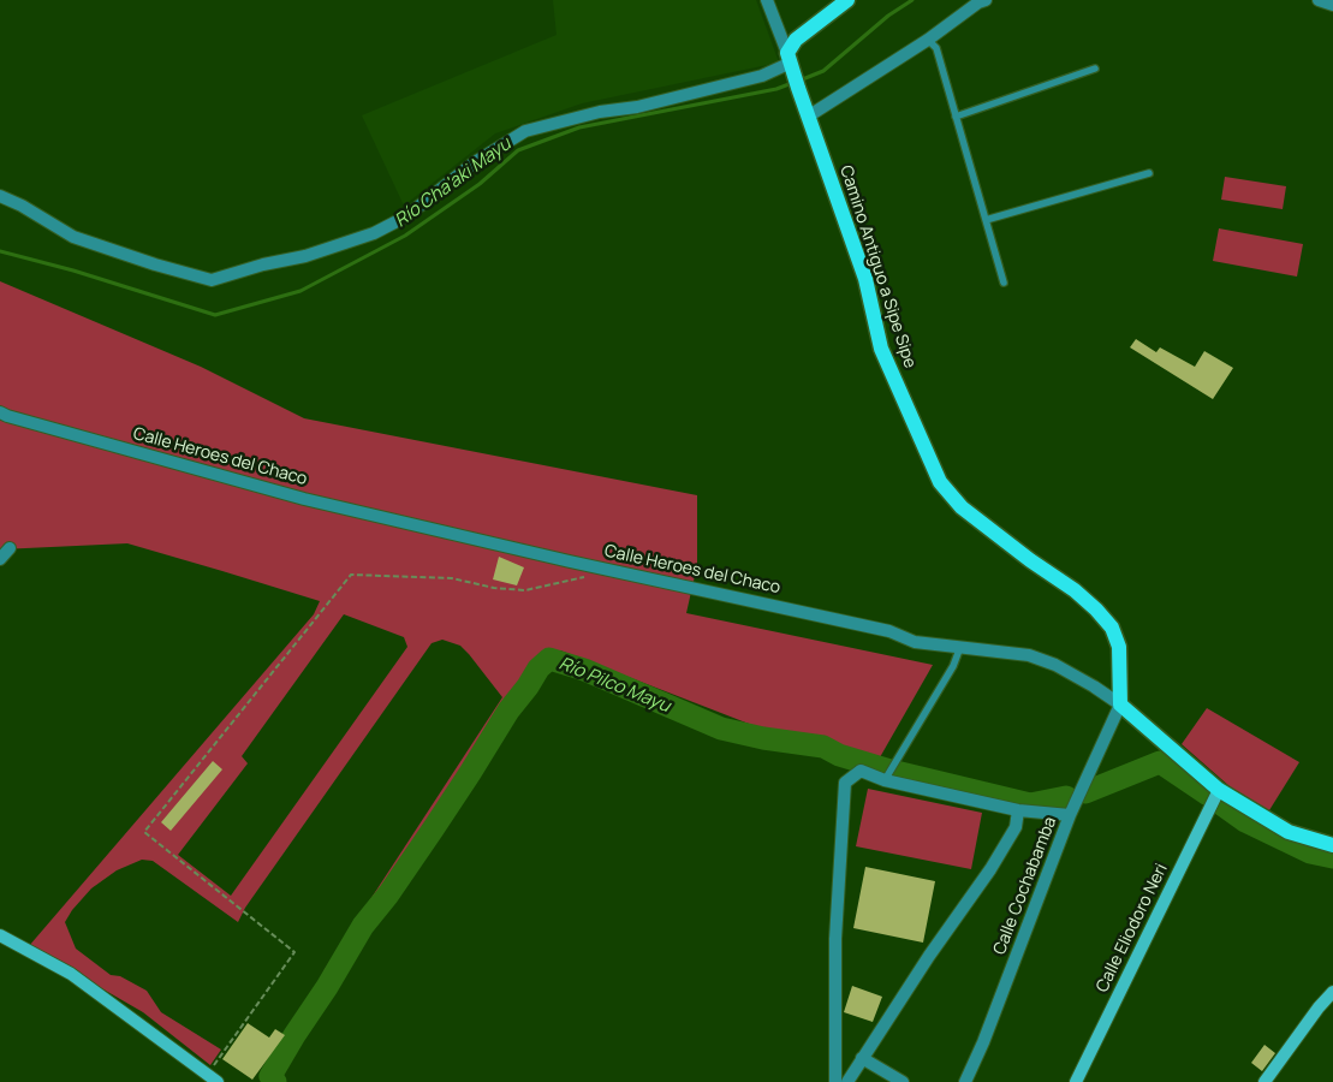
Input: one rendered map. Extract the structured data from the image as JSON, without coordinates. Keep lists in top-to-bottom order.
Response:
{
  "streets": {
    "main road": ["Camino Antiguo a Sipe Sipe", "Calle Heroes del Chaco"],
    "street": ["Calle Cochabamba", "Calle Eliodoro Neri"]
  },
  "crossings": [
    ["Camino Antiguo a Sipe Sipe", "Calle Heroes del Chaco"],
    ["Camino Antiguo a Sipe Sipe", "Calle Cochabamba"],
    ["Calle Heroes del Chaco", "Calle Cochabamba"],
    ["Calle Heroes del Chaco", "Calle Eliodoro Neri"]
  ],
  "water": ["Río Cha'aki Mayu", "Río Pilco Mayu"]
}
